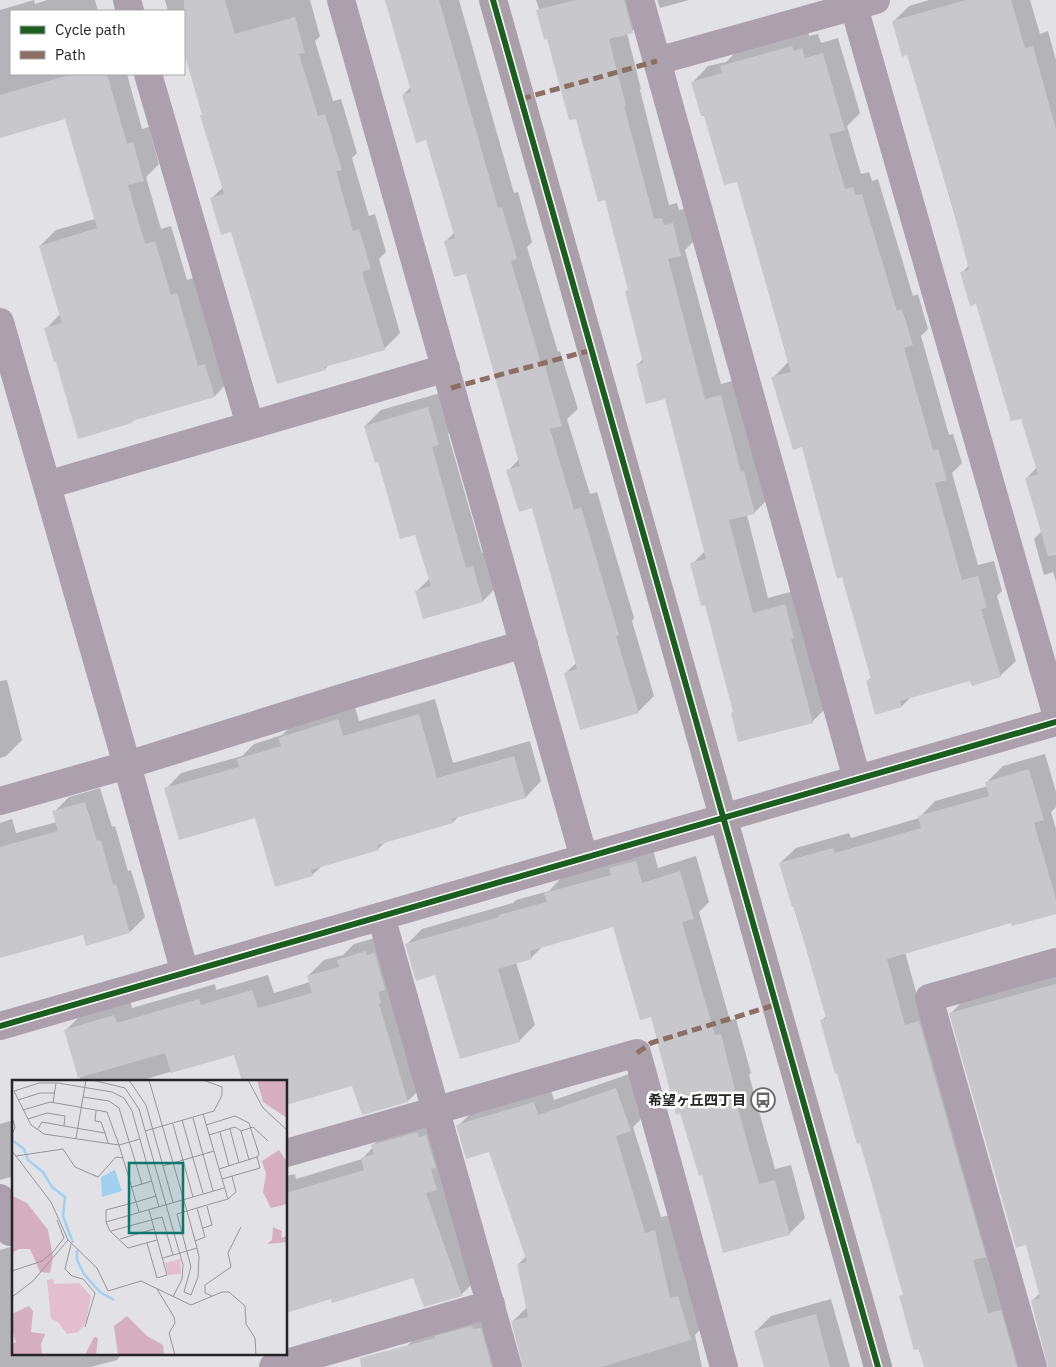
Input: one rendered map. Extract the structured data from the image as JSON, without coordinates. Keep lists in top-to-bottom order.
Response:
{
  "places": {
    "bus stop": ["希望ヶ丘四丁目"]
  },
  "legend": ["Cycle path", "Path"]
}
